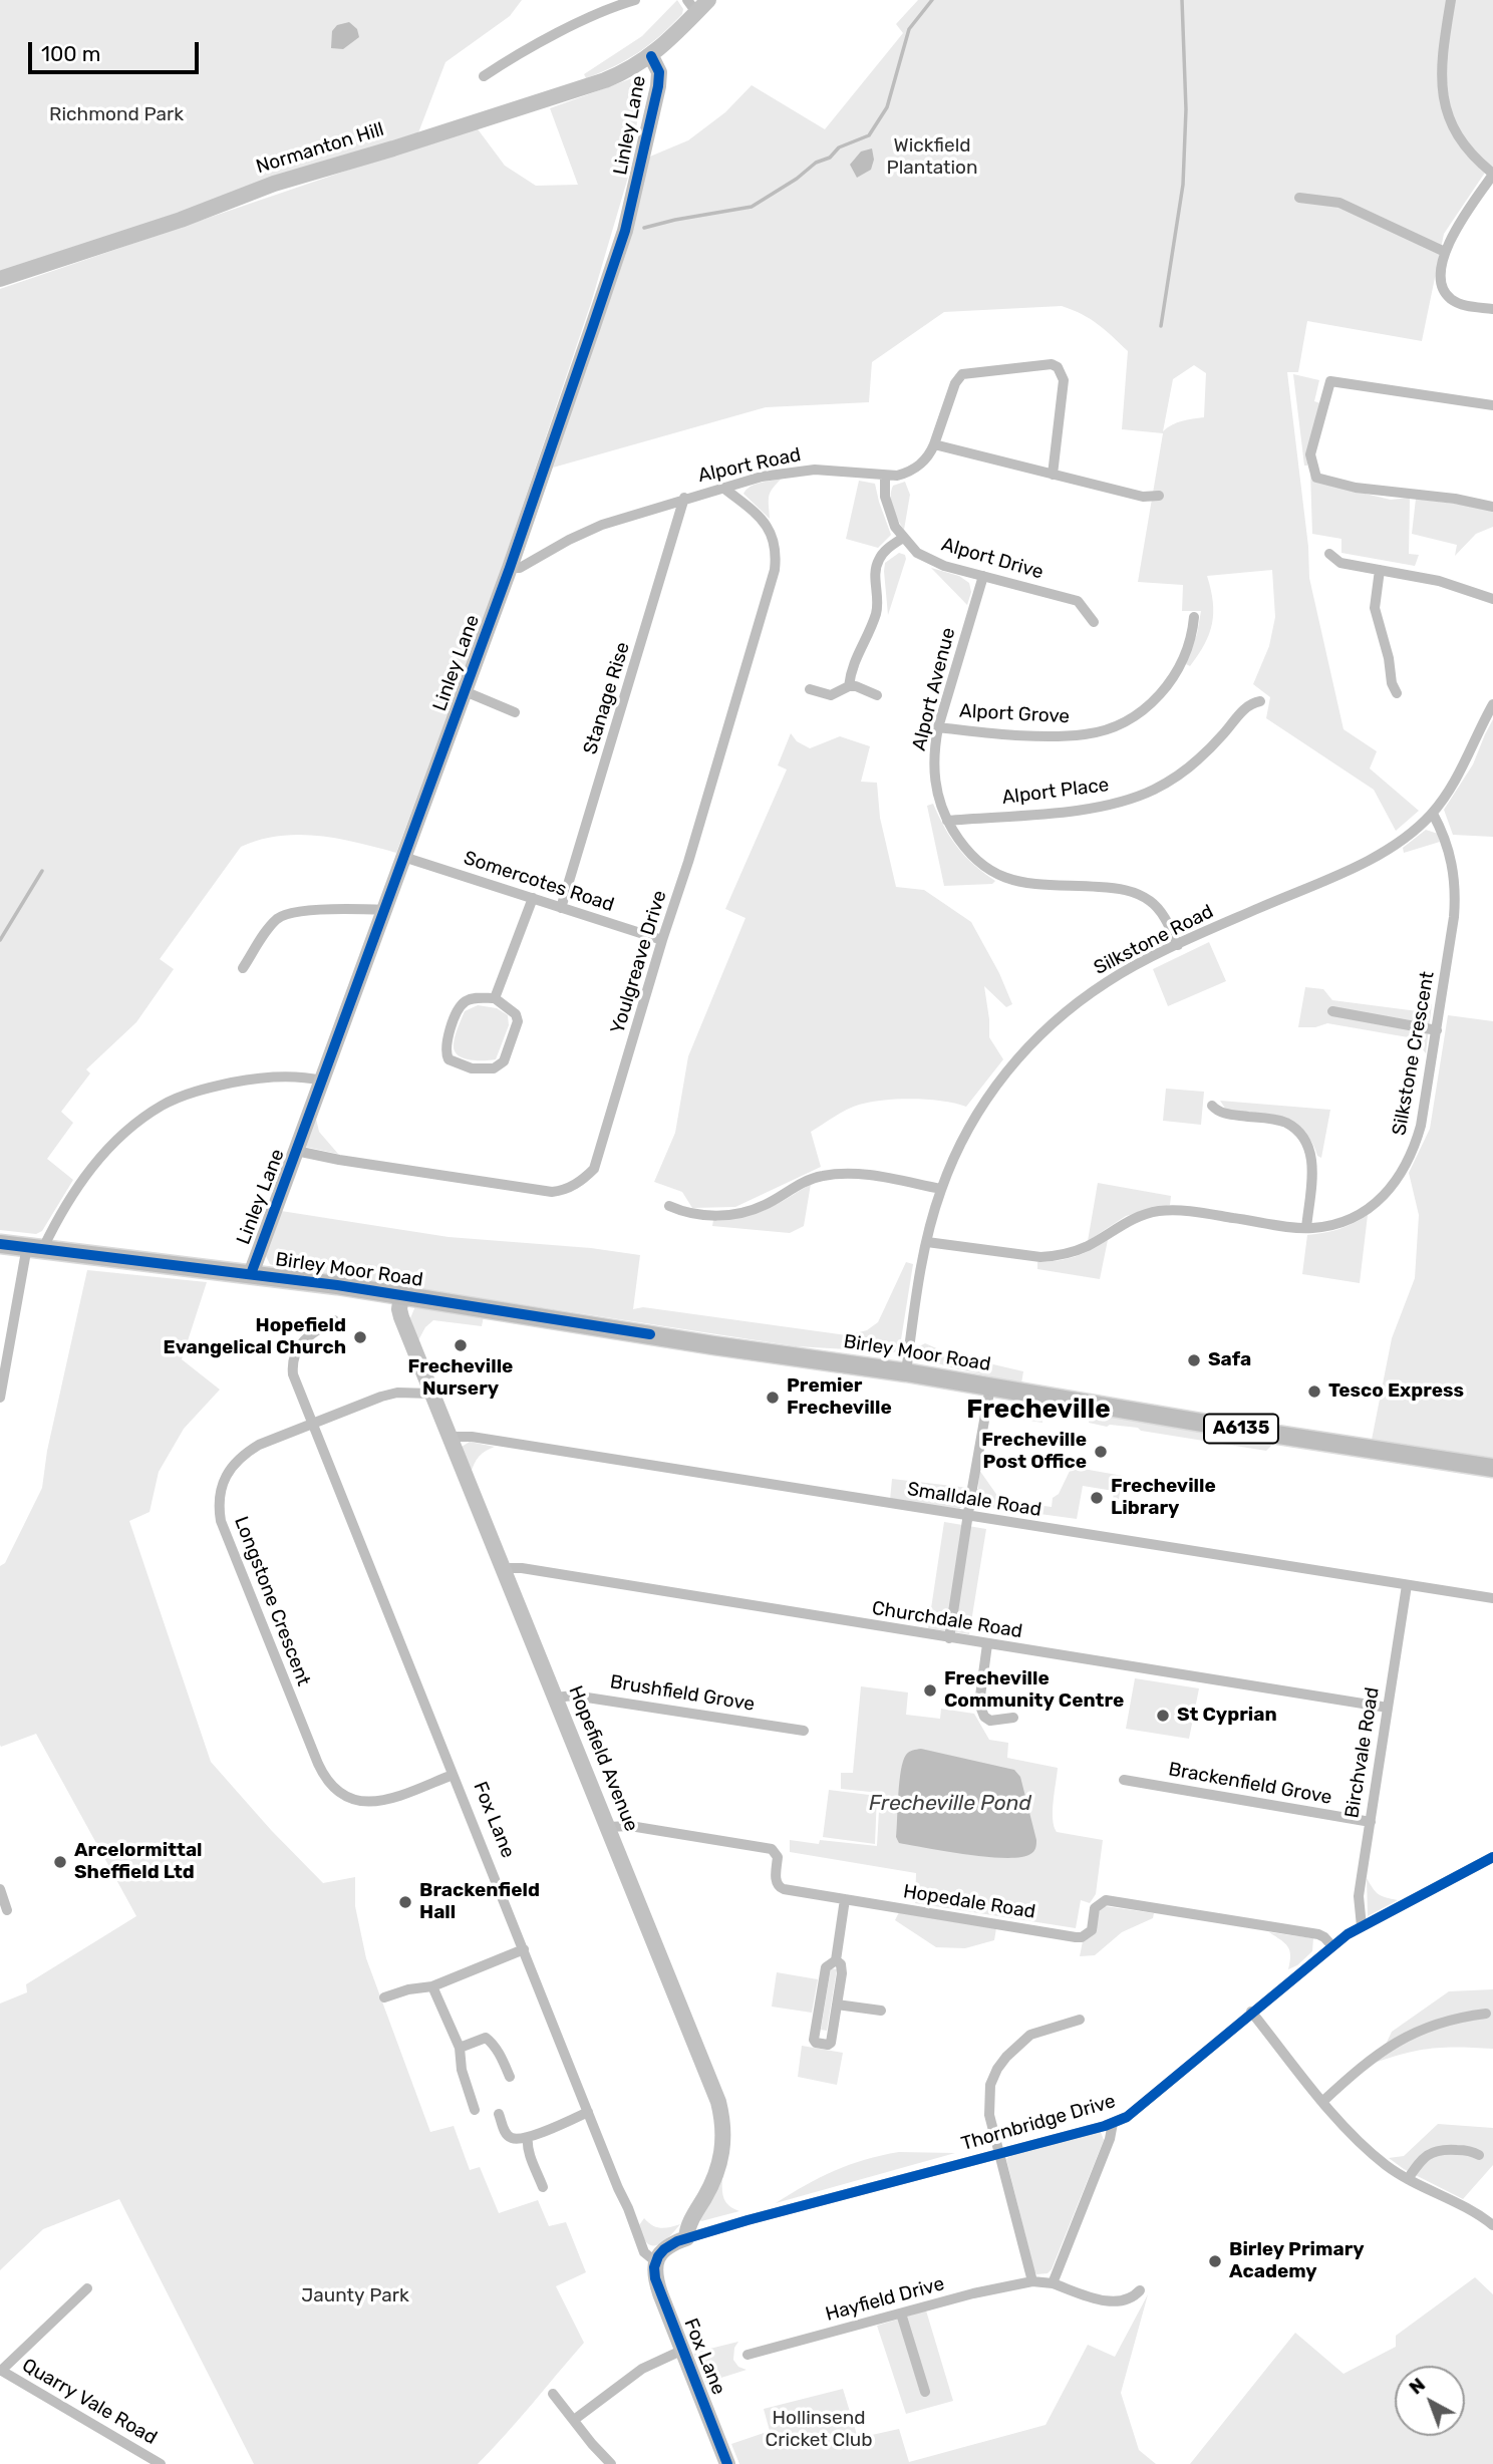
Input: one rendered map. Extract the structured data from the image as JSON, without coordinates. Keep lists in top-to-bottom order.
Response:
{
  "streets": {
    "main road": ["Birley Moor Road", "A6135"],
    "street": [
      "Linley Lane",
      "Normanton Hill",
      "Alport Road",
      "Alport Drive",
      "Alport Avenue",
      "Stanage Rise",
      "Alport Grove",
      "Alport Place",
      "Somercotes Road",
      "Silkstone Road",
      "Youlgreave Drive",
      "Silkstone Crescent",
      "Smalldale Road",
      "Longstone Crescent",
      "Churchdale Road",
      "Brushfield Grove",
      "Birchvale Road",
      "Hopefield Avenue",
      "Brackenfield Grove",
      "Fox Lane",
      "Hopedale Road",
      "Thornbridge Drive",
      "Hayfield Drive",
      "Quarry Vale Road"
    ]
  },
  "crossings": [
    ["Linley Lane", "Normanton Hill"],
    ["Linley Lane", "Alport Road"],
    ["Linley Lane", "Somercotes Road"],
    ["Linley Lane", "Youlgreave Drive"],
    ["Linley Lane", "Birley Moor Road"],
    ["Alport Road", "Alport Drive"],
    ["Alport Road", "Stanage Rise"],
    ["Alport Road", "Youlgreave Drive"],
    ["Alport Drive", "Alport Avenue"],
    ["Alport Avenue", "Alport Grove"],
    ["Alport Avenue", "Alport Place"],
    ["Alport Avenue", "Silkstone Road"],
    ["Stanage Rise", "Somercotes Road"],
    ["Somercotes Road", "Youlgreave Drive"],
    ["Silkstone Road", "Silkstone Crescent"],
    ["Silkstone Road", "Birley Moor Road"],
    ["Birley Moor Road", "Hopefield Avenue"],
    ["Smalldale Road", "Birchvale Road"],
    ["Smalldale Road", "Hopefield Avenue"],
    ["Longstone Crescent", "Hopefield Avenue"],
    ["Longstone Crescent", "Fox Lane"],
    ["Churchdale Road", "Birchvale Road"],
    ["Churchdale Road", "Hopefield Avenue"],
    ["Brushfield Grove", "Hopefield Avenue"],
    ["Birchvale Road", "Brackenfield Grove"],
    ["Birchvale Road", "Thornbridge Drive"],
    ["Hopefield Avenue", "Hopedale Road"],
    ["Hopefield Avenue", "Thornbridge Drive"],
    ["Fox Lane", "Thornbridge Drive"],
    ["Hopedale Road", "Thornbridge Drive"]
  ],
  "districts": ["Frecheville"],
  "water": ["Frecheville Pond"],
  "parks": [
    "Richmond Park",
    "Wickfield Plantation",
    "Jaunty Park",
    "Hollinsend Cricket Club"
  ],
  "places": [
    "Hopefield Evangelical Church",
    "Frecheville Nursery",
    "Safa",
    "Tesco Express",
    "Premier Frecheville",
    "Frecheville Post Office",
    "Frecheville Library",
    "Frecheville Community Centre",
    "St Cyprian",
    "Arcelormittal Sheffield Ltd",
    "Brackenfield Hall",
    "Birley Primary Academy"
  ],
  "scale_bar": "100 m",
  "north": "top left"
}
